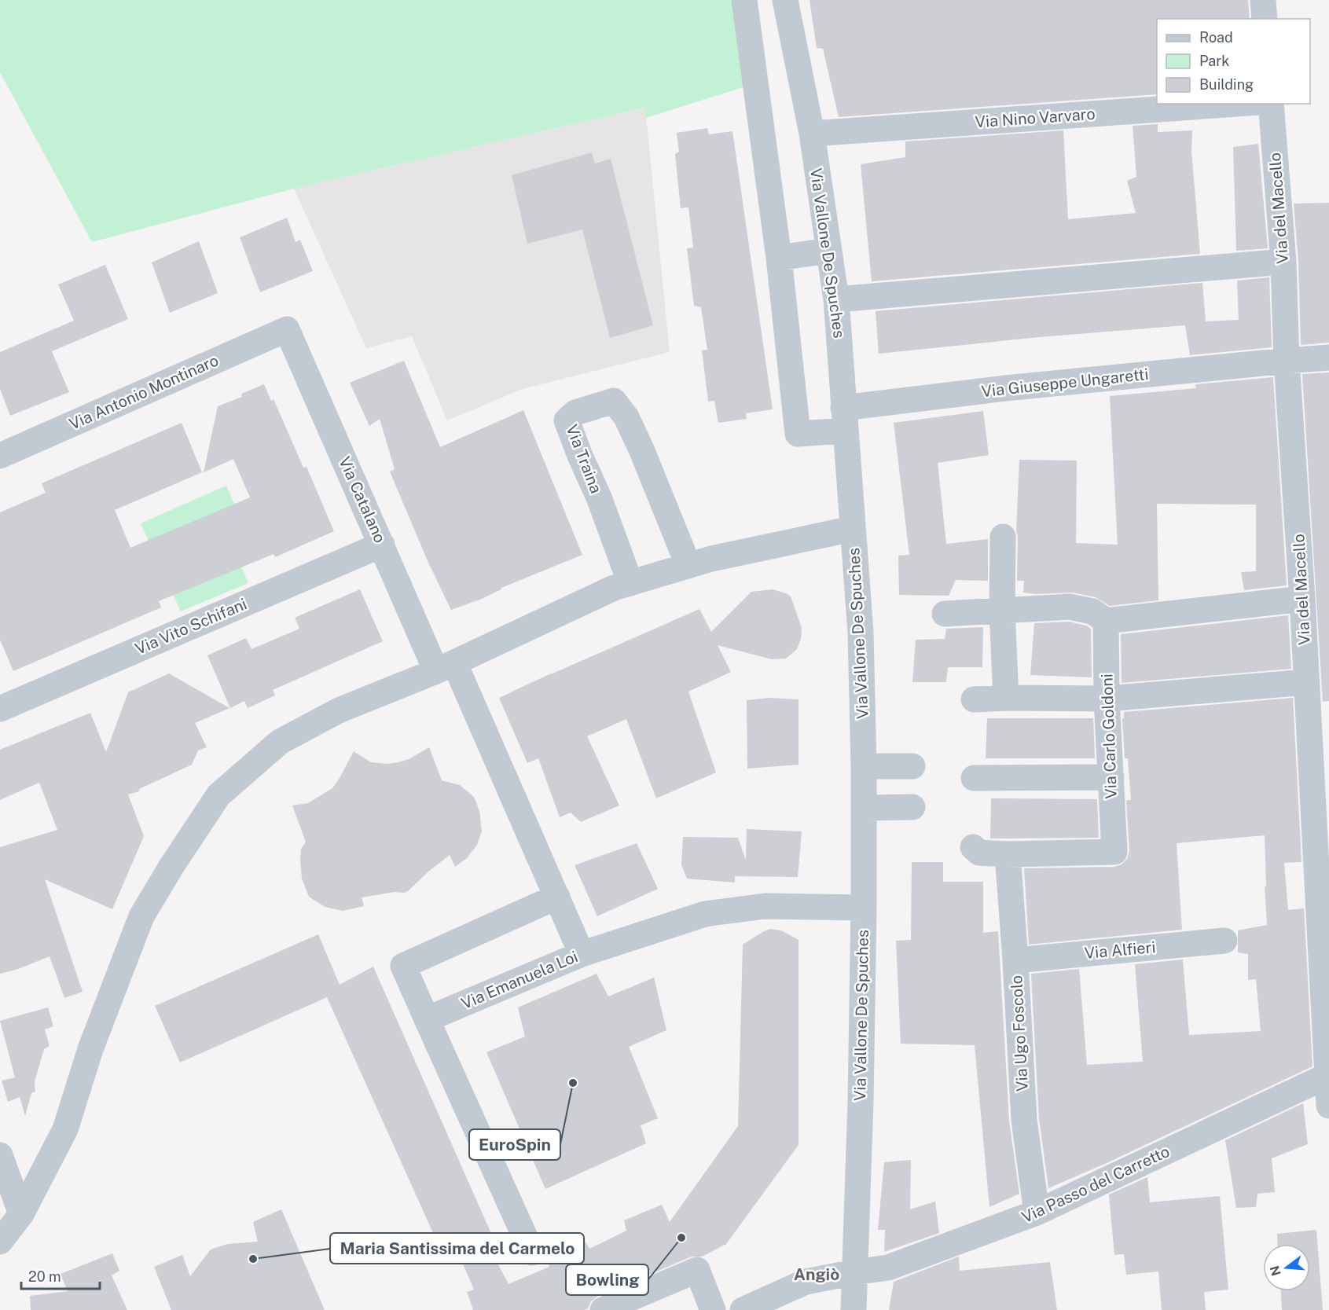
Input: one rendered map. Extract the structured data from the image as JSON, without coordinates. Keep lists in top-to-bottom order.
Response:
{
  "streets": {
    "street": [
      "Via Nino Varvaro",
      "Via del Macello",
      "Via Vallone De Spuches",
      "Via Giuseppe Ungaretti",
      "Via Antonio Montinaro",
      "Via Traina",
      "Via Catalano",
      "Via Vito Schifani",
      "Via Carlo Goldoni",
      "Via Alfieri",
      "Via Emanuela Loi",
      "Via Ugo Foscolo",
      "Via Passo del Carretto"
    ]
  },
  "crossings": [
    ["Via Nino Varvaro", "Via Vallone De Spuches"],
    ["Via del Macello", "Via Giuseppe Ungaretti"],
    ["Via del Macello", "Via Passo del Carretto"],
    ["Via Vallone De Spuches", "Via Giuseppe Ungaretti"],
    ["Via Vallone De Spuches", "Via Emanuela Loi"],
    ["Via Vallone De Spuches", "Via Passo del Carretto"],
    ["Via Antonio Montinaro", "Via Catalano"],
    ["Via Catalano", "Via Vito Schifani"],
    ["Via Catalano", "Via Emanuela Loi"],
    ["Via Carlo Goldoni", "Via Ugo Foscolo"],
    ["Via Alfieri", "Via Ugo Foscolo"],
    ["Via Ugo Foscolo", "Via Passo del Carretto"]
  ],
  "districts": ["Angiò"],
  "places": ["EuroSpin", "Bowling", "Maria Santissima del Carmelo"],
  "legend": ["Road", "Park", "Building"],
  "scale_bar": "20 m",
  "north": "left"
}
